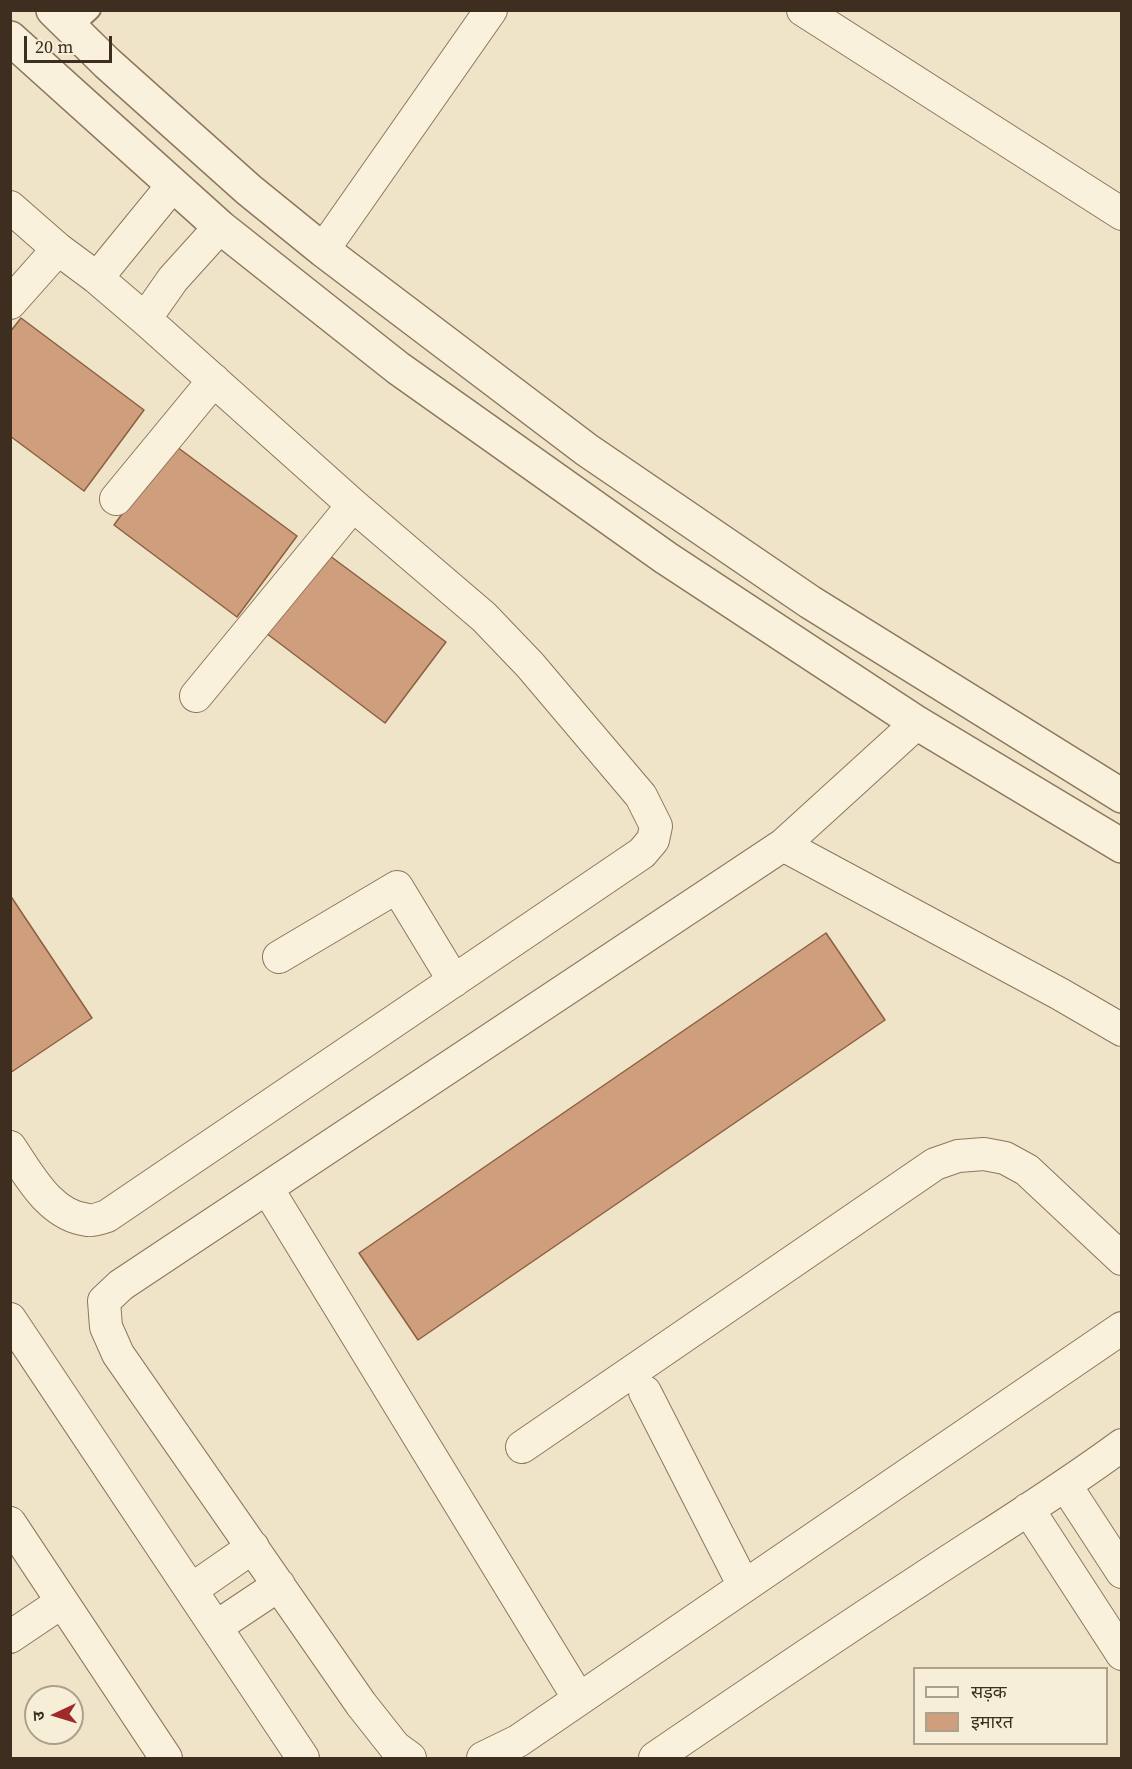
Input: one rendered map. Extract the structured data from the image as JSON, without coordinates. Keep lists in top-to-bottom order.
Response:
{
  "legend": ["सड़क", "इमारत"],
  "scale_bar": "20 m",
  "north": "left"
}
